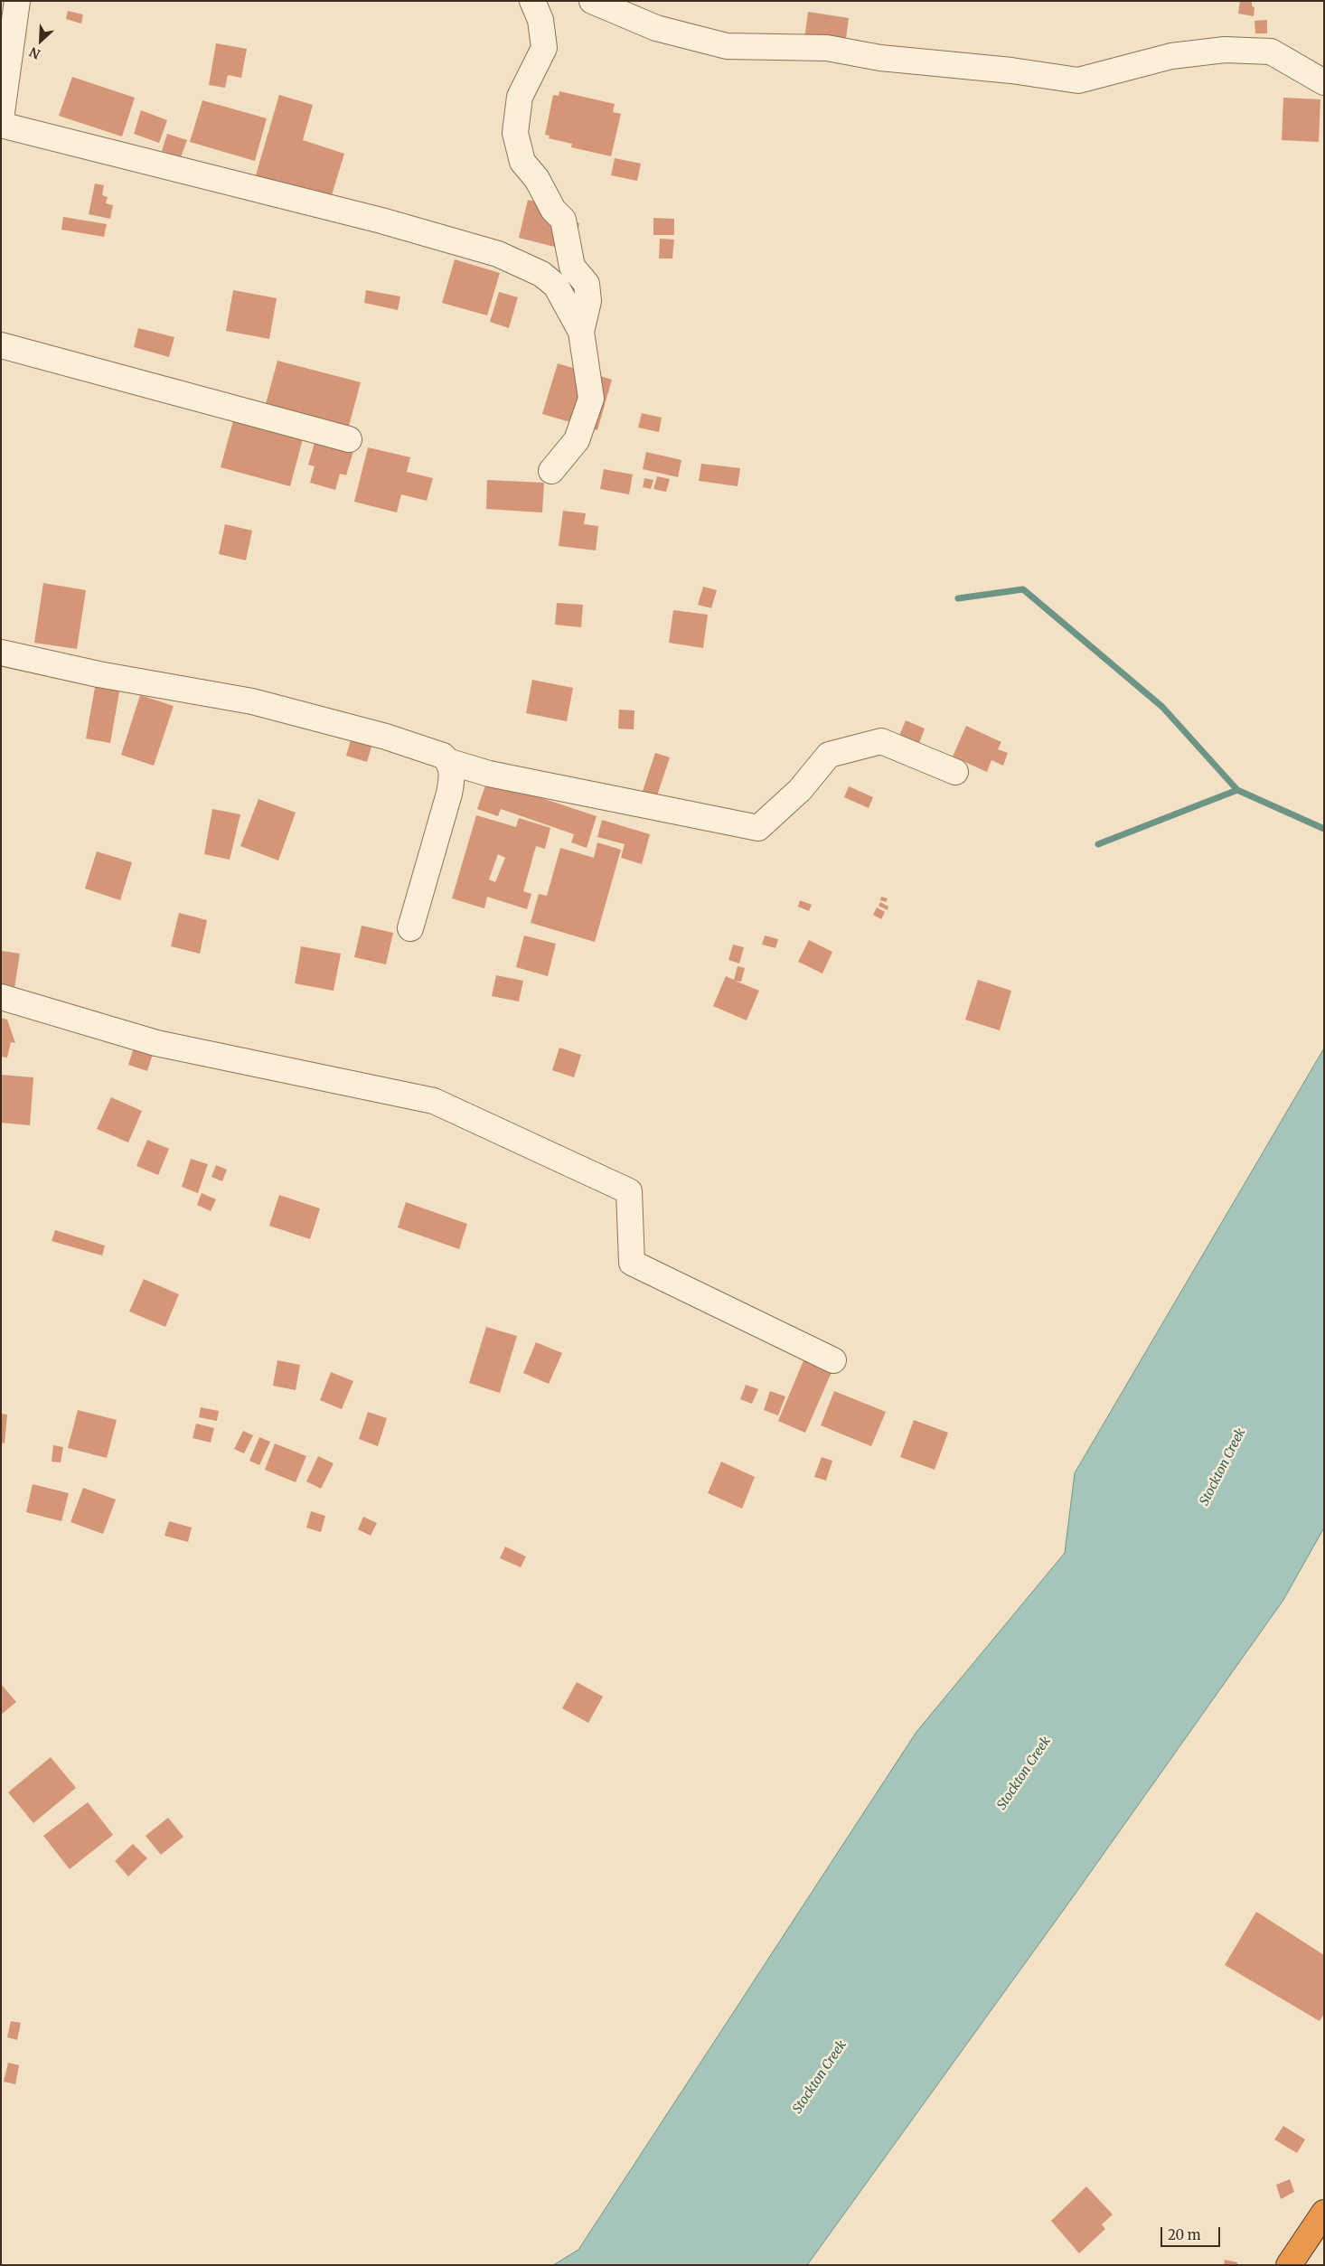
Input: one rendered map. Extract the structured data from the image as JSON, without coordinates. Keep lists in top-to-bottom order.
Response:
{
  "water": ["Stockton Creek"],
  "scale_bar": "20 m",
  "north": "bottom left"
}
